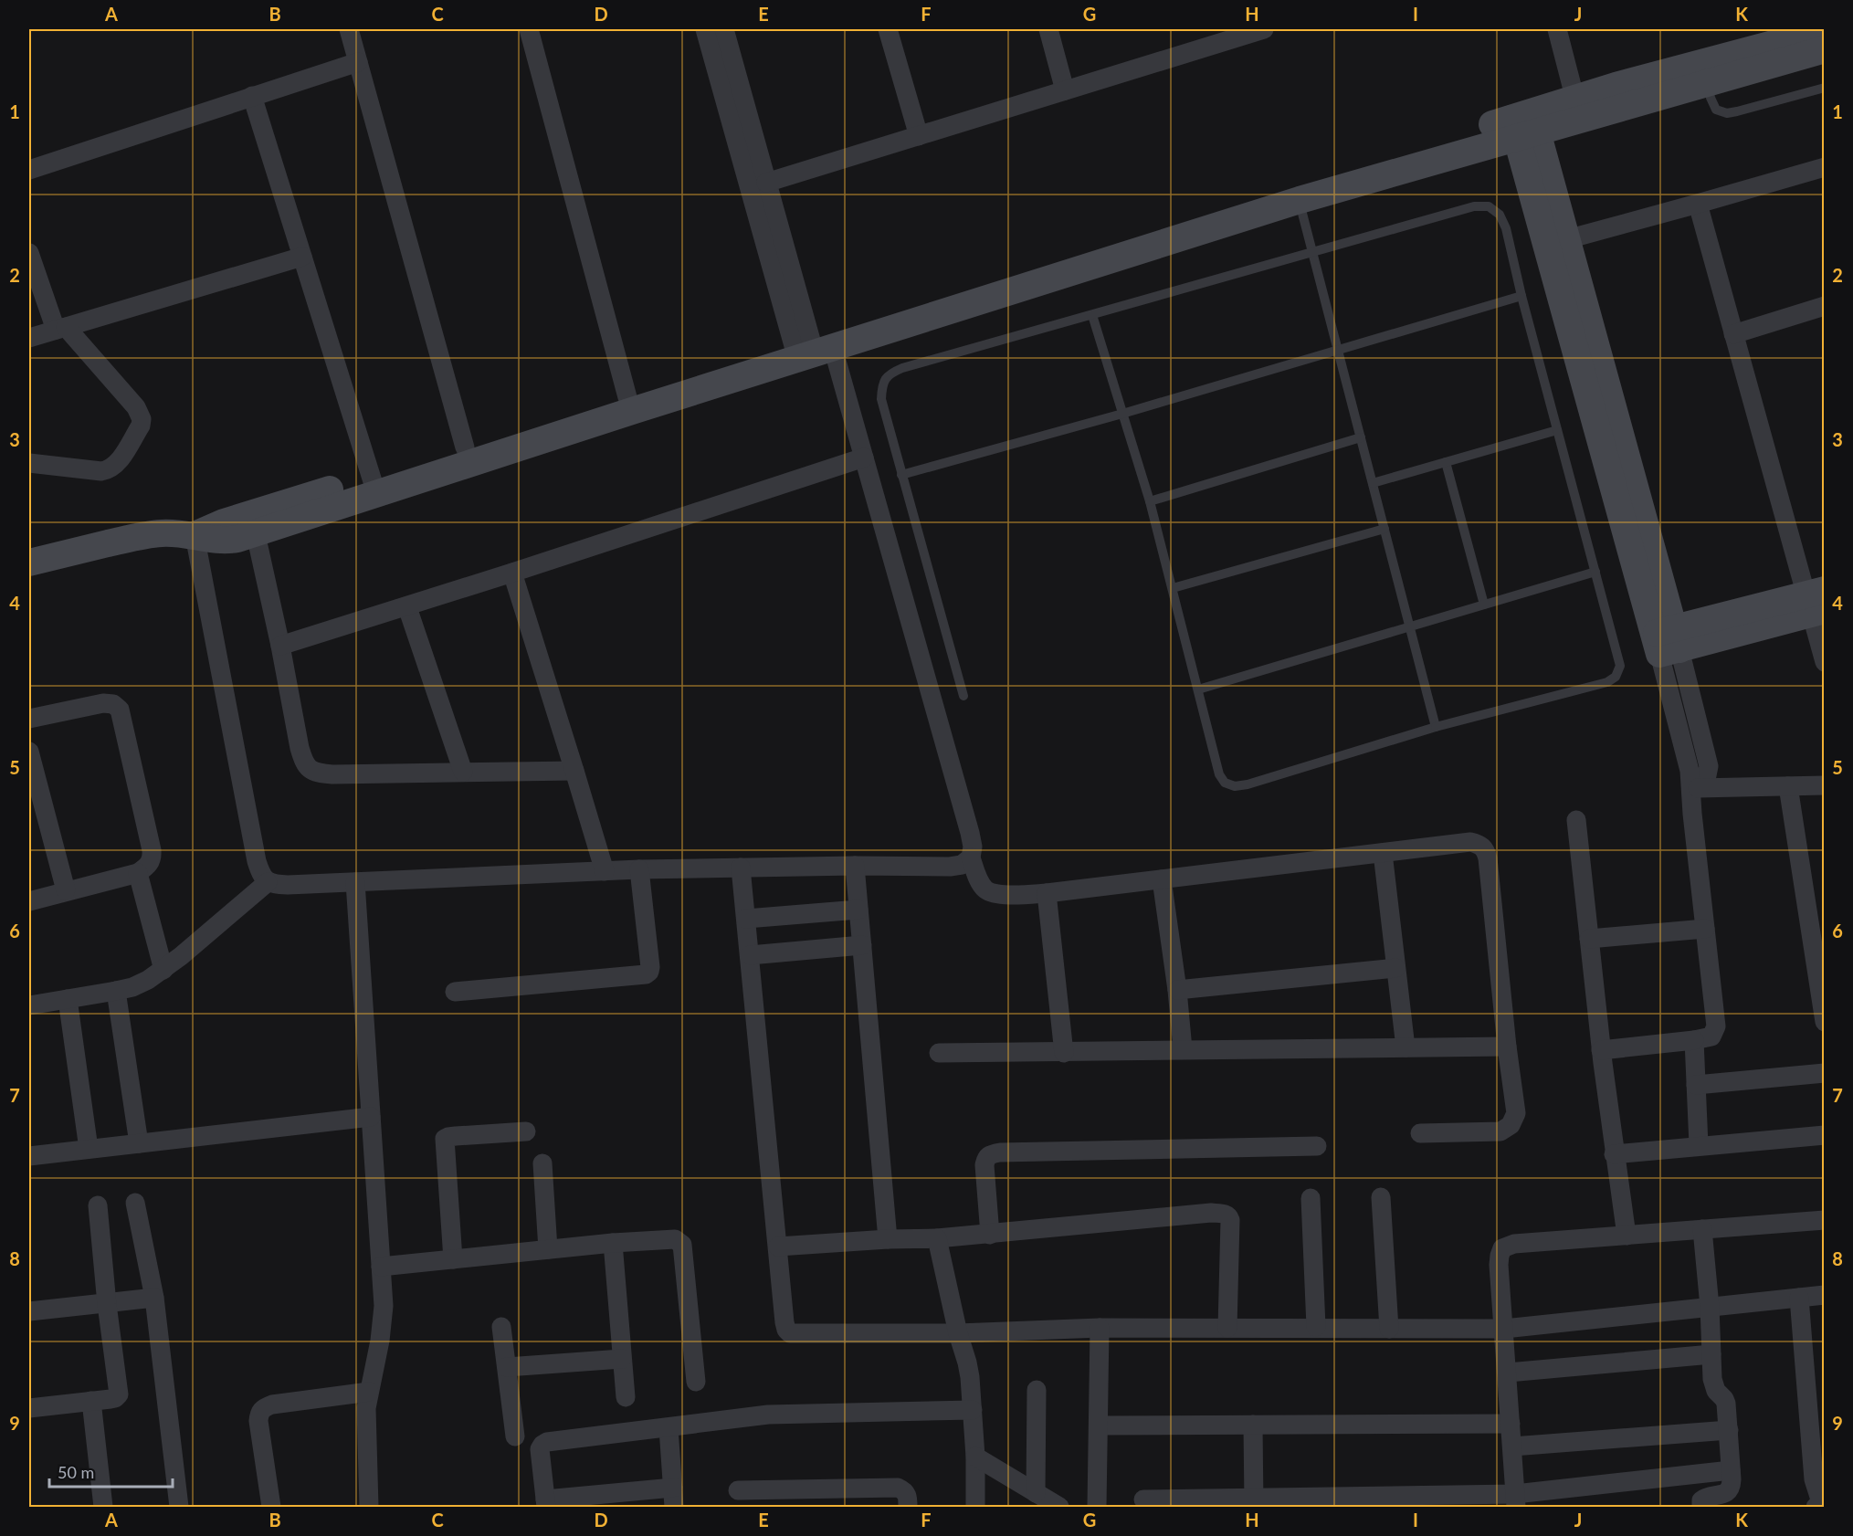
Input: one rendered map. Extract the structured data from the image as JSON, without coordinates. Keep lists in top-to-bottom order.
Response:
{
  "scale_bar": "50 m",
  "grid": {
    "columns": [
      "A",
      "B",
      "C",
      "D",
      "E",
      "F",
      "G",
      "H",
      "I",
      "J",
      "K"
    ],
    "rows": [
      "1",
      "2",
      "3",
      "4",
      "5",
      "6",
      "7",
      "8",
      "9"
    ]
  }
}
